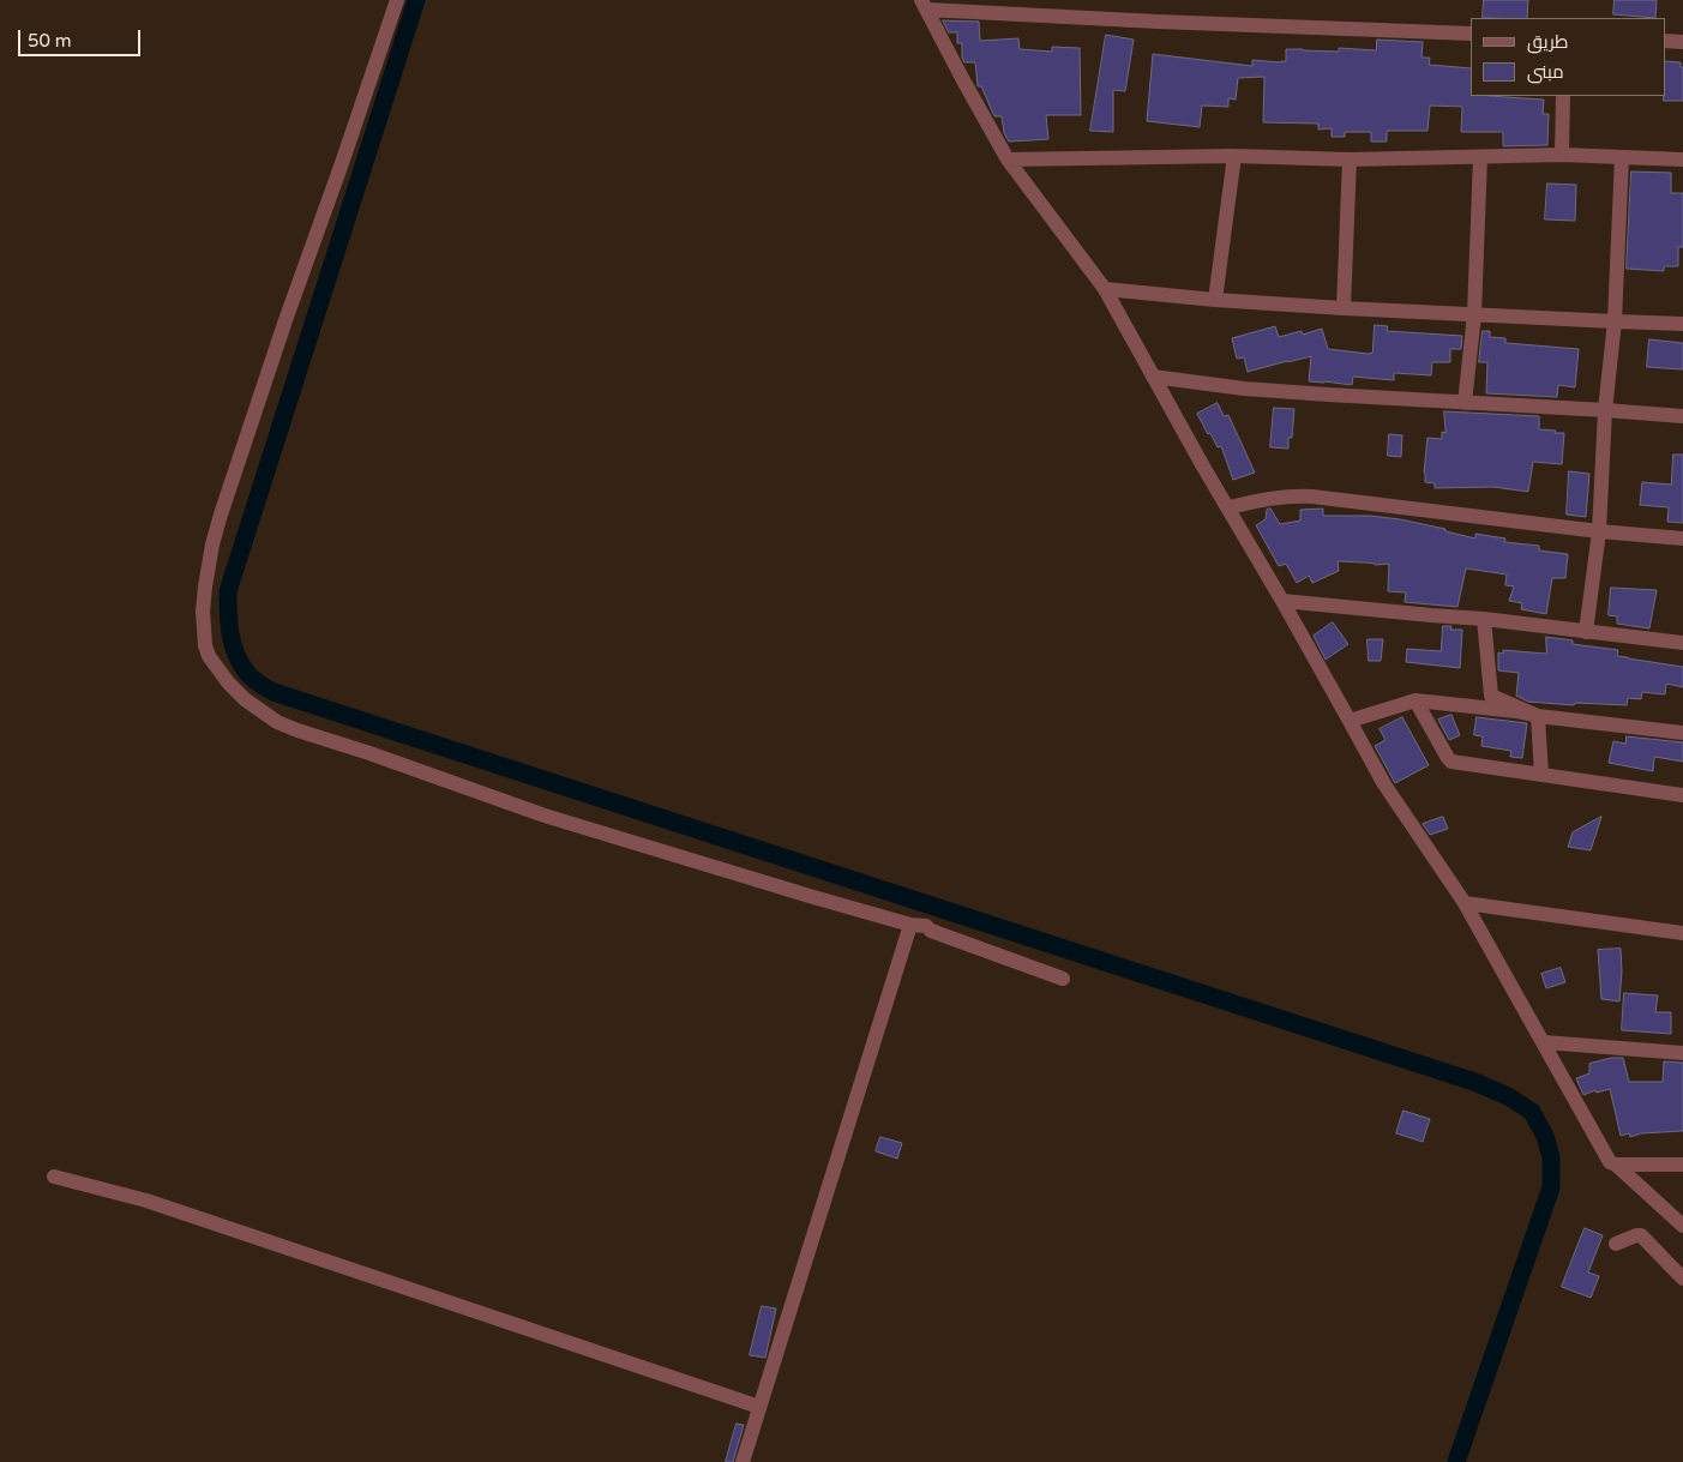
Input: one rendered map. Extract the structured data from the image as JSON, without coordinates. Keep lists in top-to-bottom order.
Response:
{
  "legend": ["طريق", "مبنى"],
  "scale_bar": "50 m"
}
